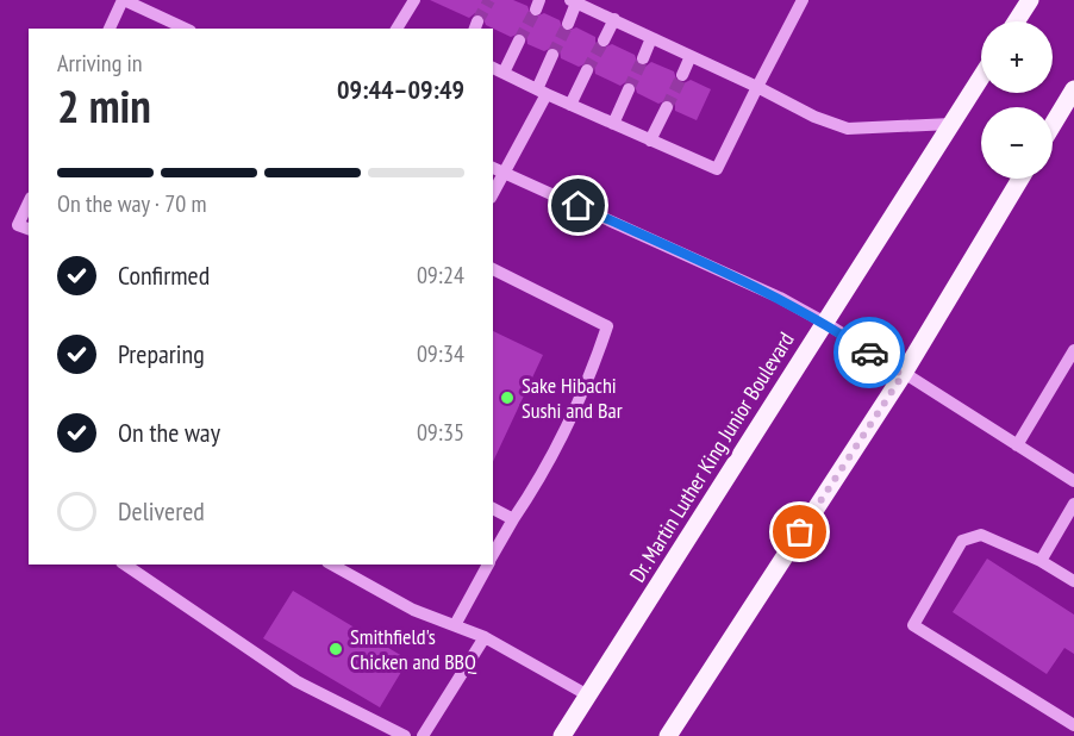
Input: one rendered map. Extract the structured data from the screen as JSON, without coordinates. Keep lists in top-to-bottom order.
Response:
{
  "streets": {
    "main road": ["Dr. Martin Luther King Junior Boulevard"]
  },
  "places": ["Sake Hibachi Sushi and Bar", "Smithfield's Chicken and BBQ"],
  "page": {
    "map_buttons": ["+", "−"],
    "heading": ["2 min", "Arriving in", "09:44–09:49"],
    "bar": "On the way · 70 m",
    "list": [
      ["Confirmed", "09:24"],
      ["Preparing", "09:34"],
      ["On the way", "09:35"],
      "Delivered"
    ]
  }
}
